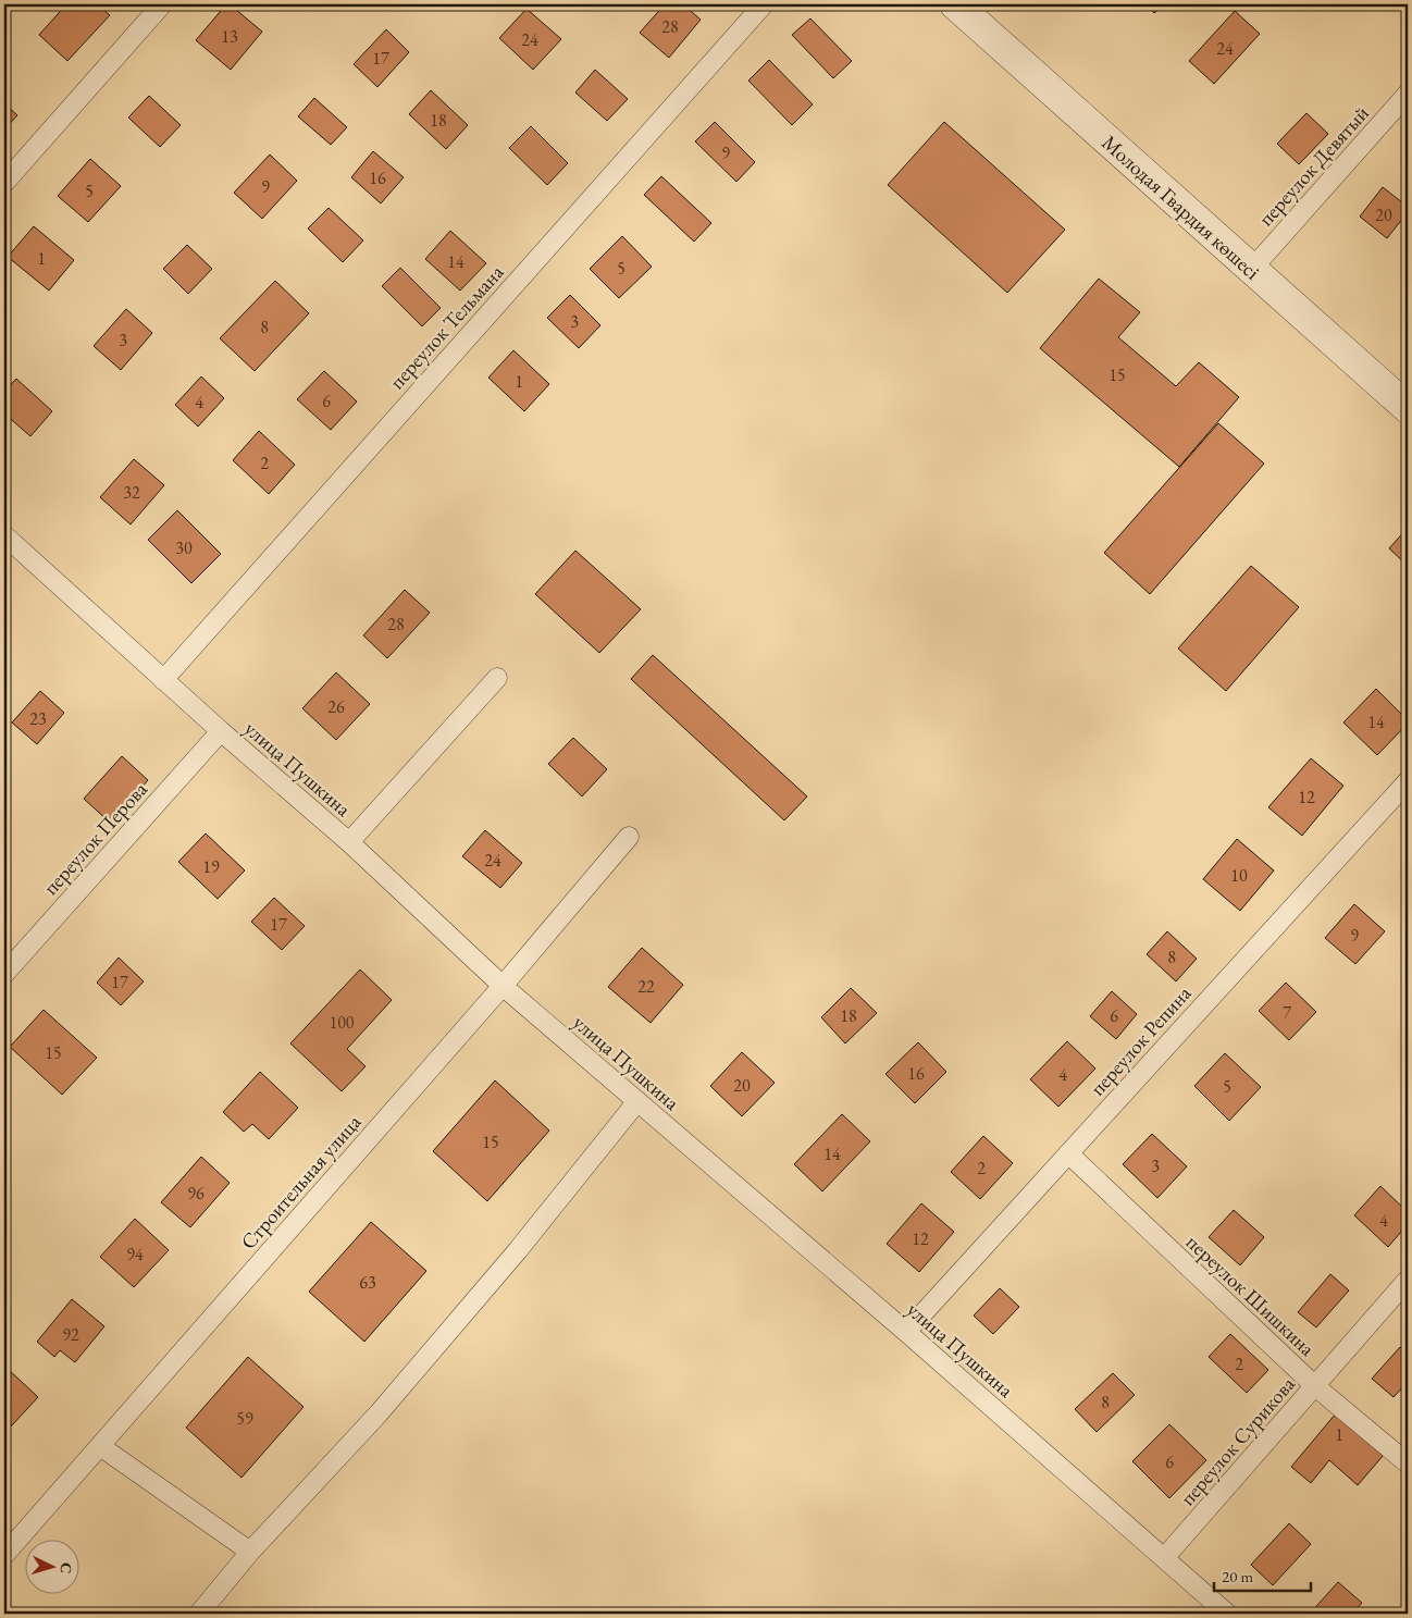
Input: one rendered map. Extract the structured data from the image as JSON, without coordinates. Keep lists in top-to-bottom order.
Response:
{
  "streets": {
    "street": ["Молодая Гвардия көшесі"],
    "lane": [
      "переулок Девятый",
      "переулок Тельмана",
      "улица Пушкина",
      "переулок Перова",
      "переулок Репина",
      "Строительная улица",
      "переулок Шишкина",
      "переулок Сурикова"
    ]
  },
  "crossings": [
    ["переулок Девятый", "Молодая Гвардия көшесі"],
    ["переулок Тельмана", "улица Пушкина"],
    ["улица Пушкина", "переулок Перова"],
    ["улица Пушкина", "переулок Репина"],
    ["улица Пушкина", "Строительная улица"],
    ["улица Пушкина", "переулок Сурикова"],
    ["переулок Репина", "переулок Шишкина"],
    ["переулок Шишкина", "переулок Сурикова"]
  ],
  "house_numbers": [
    "28",
    "13",
    "24",
    "24",
    "17",
    "18",
    "9",
    "16",
    "9",
    "5",
    "20",
    "1",
    "14",
    "5",
    "3",
    "8",
    "3",
    "15",
    "1",
    "6",
    "4",
    "2",
    "32",
    "30",
    "28",
    "26",
    "23",
    "14",
    "12",
    "24",
    "19",
    "10",
    "17",
    "9",
    "8",
    "17",
    "22",
    "7",
    "18",
    "6",
    "100",
    "15",
    "16",
    "4",
    "20",
    "5",
    "15",
    "14",
    "3",
    "2",
    "96",
    "4",
    "12",
    "94",
    "63",
    "92",
    "2",
    "8",
    "59",
    "1",
    "6"
  ],
  "scale_bar": "20 m",
  "north": "right"
}
